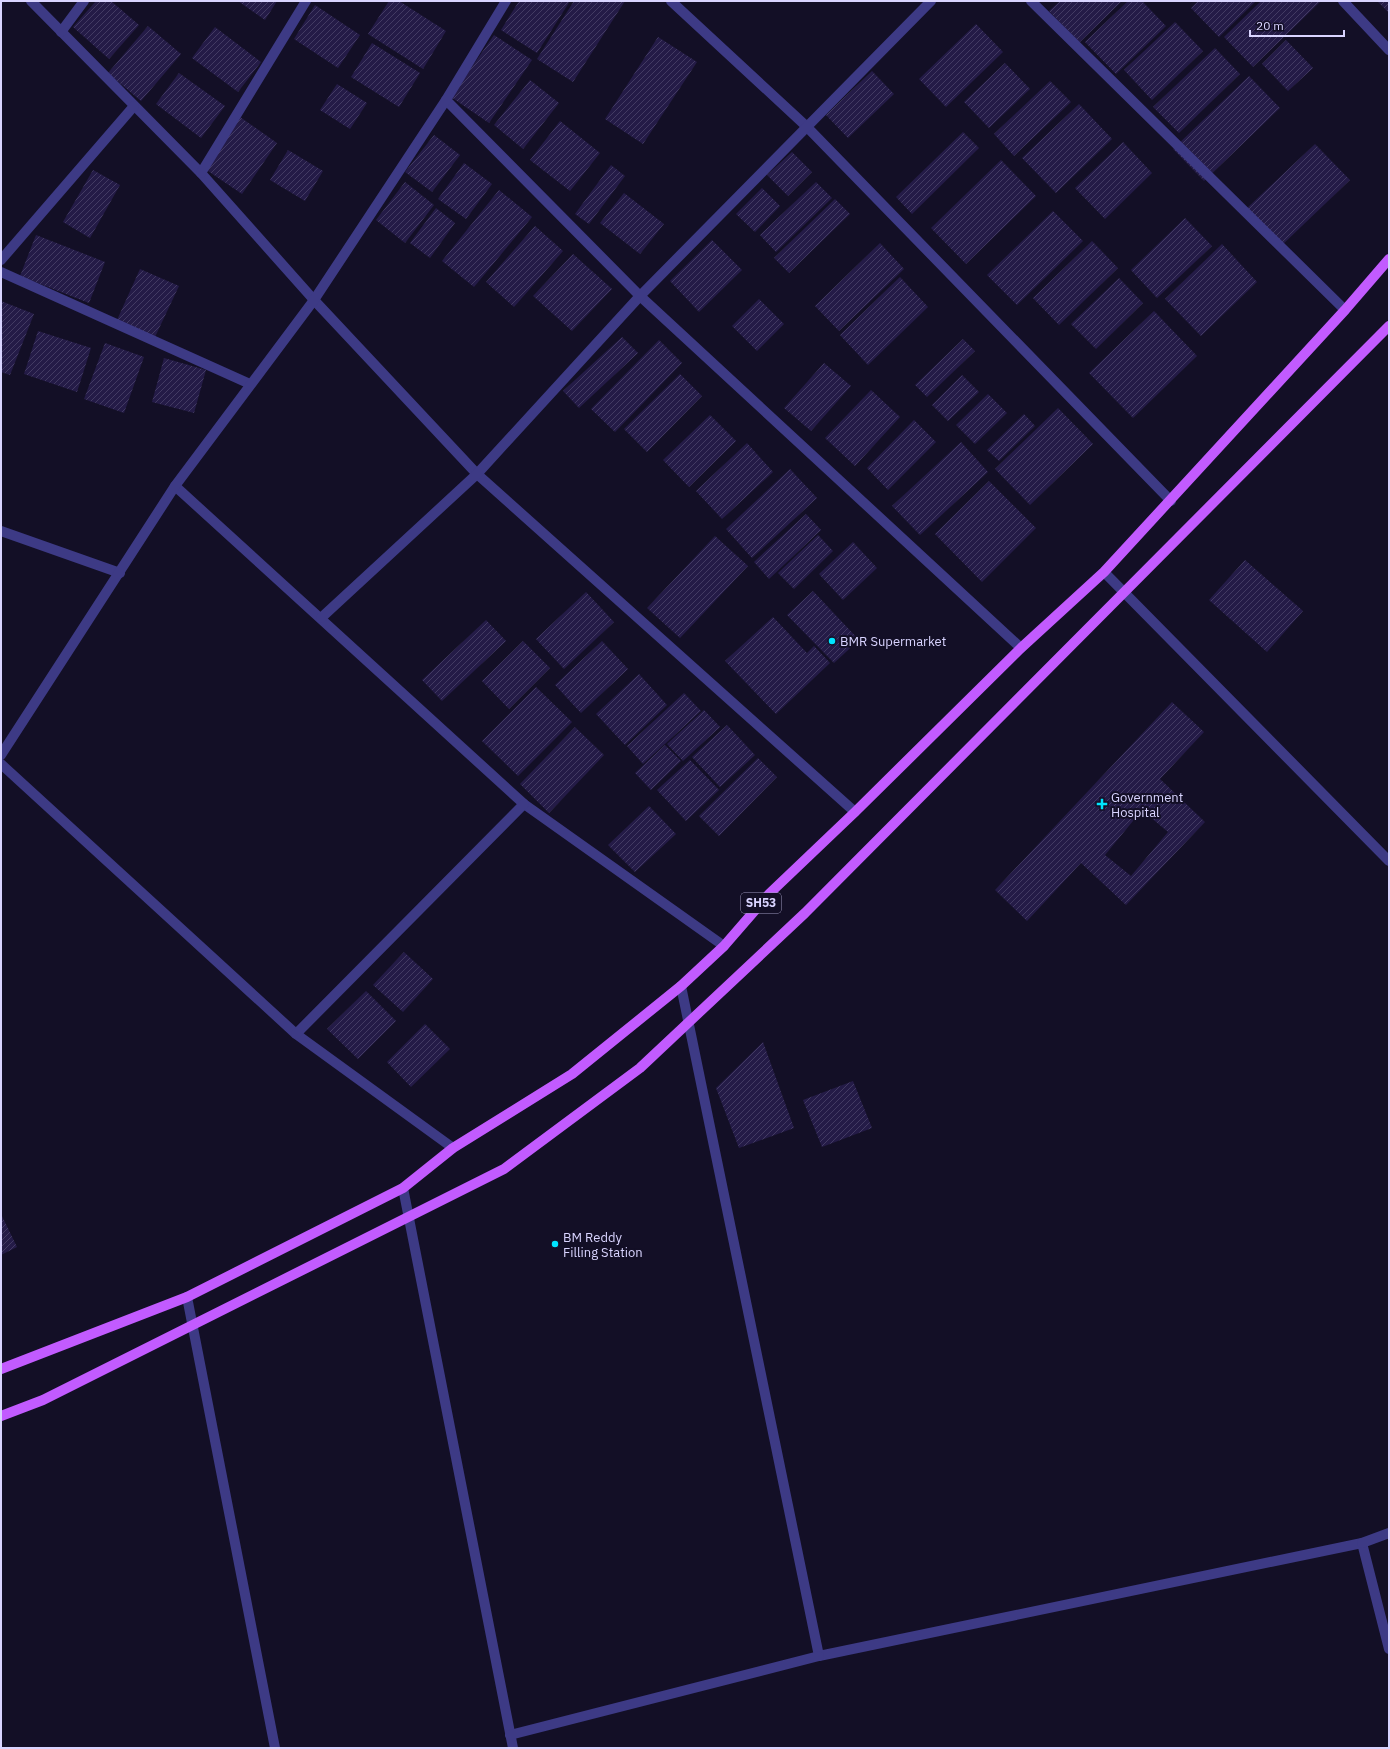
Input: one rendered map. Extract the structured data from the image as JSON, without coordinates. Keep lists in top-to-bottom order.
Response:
{
  "streets": {
    "main road": ["SH53"]
  },
  "places": {
    "other": ["BMR Supermarket", "BM Reddy Filling Station"],
    "health": ["Government Hospital"]
  },
  "scale_bar": "20 m"
}
